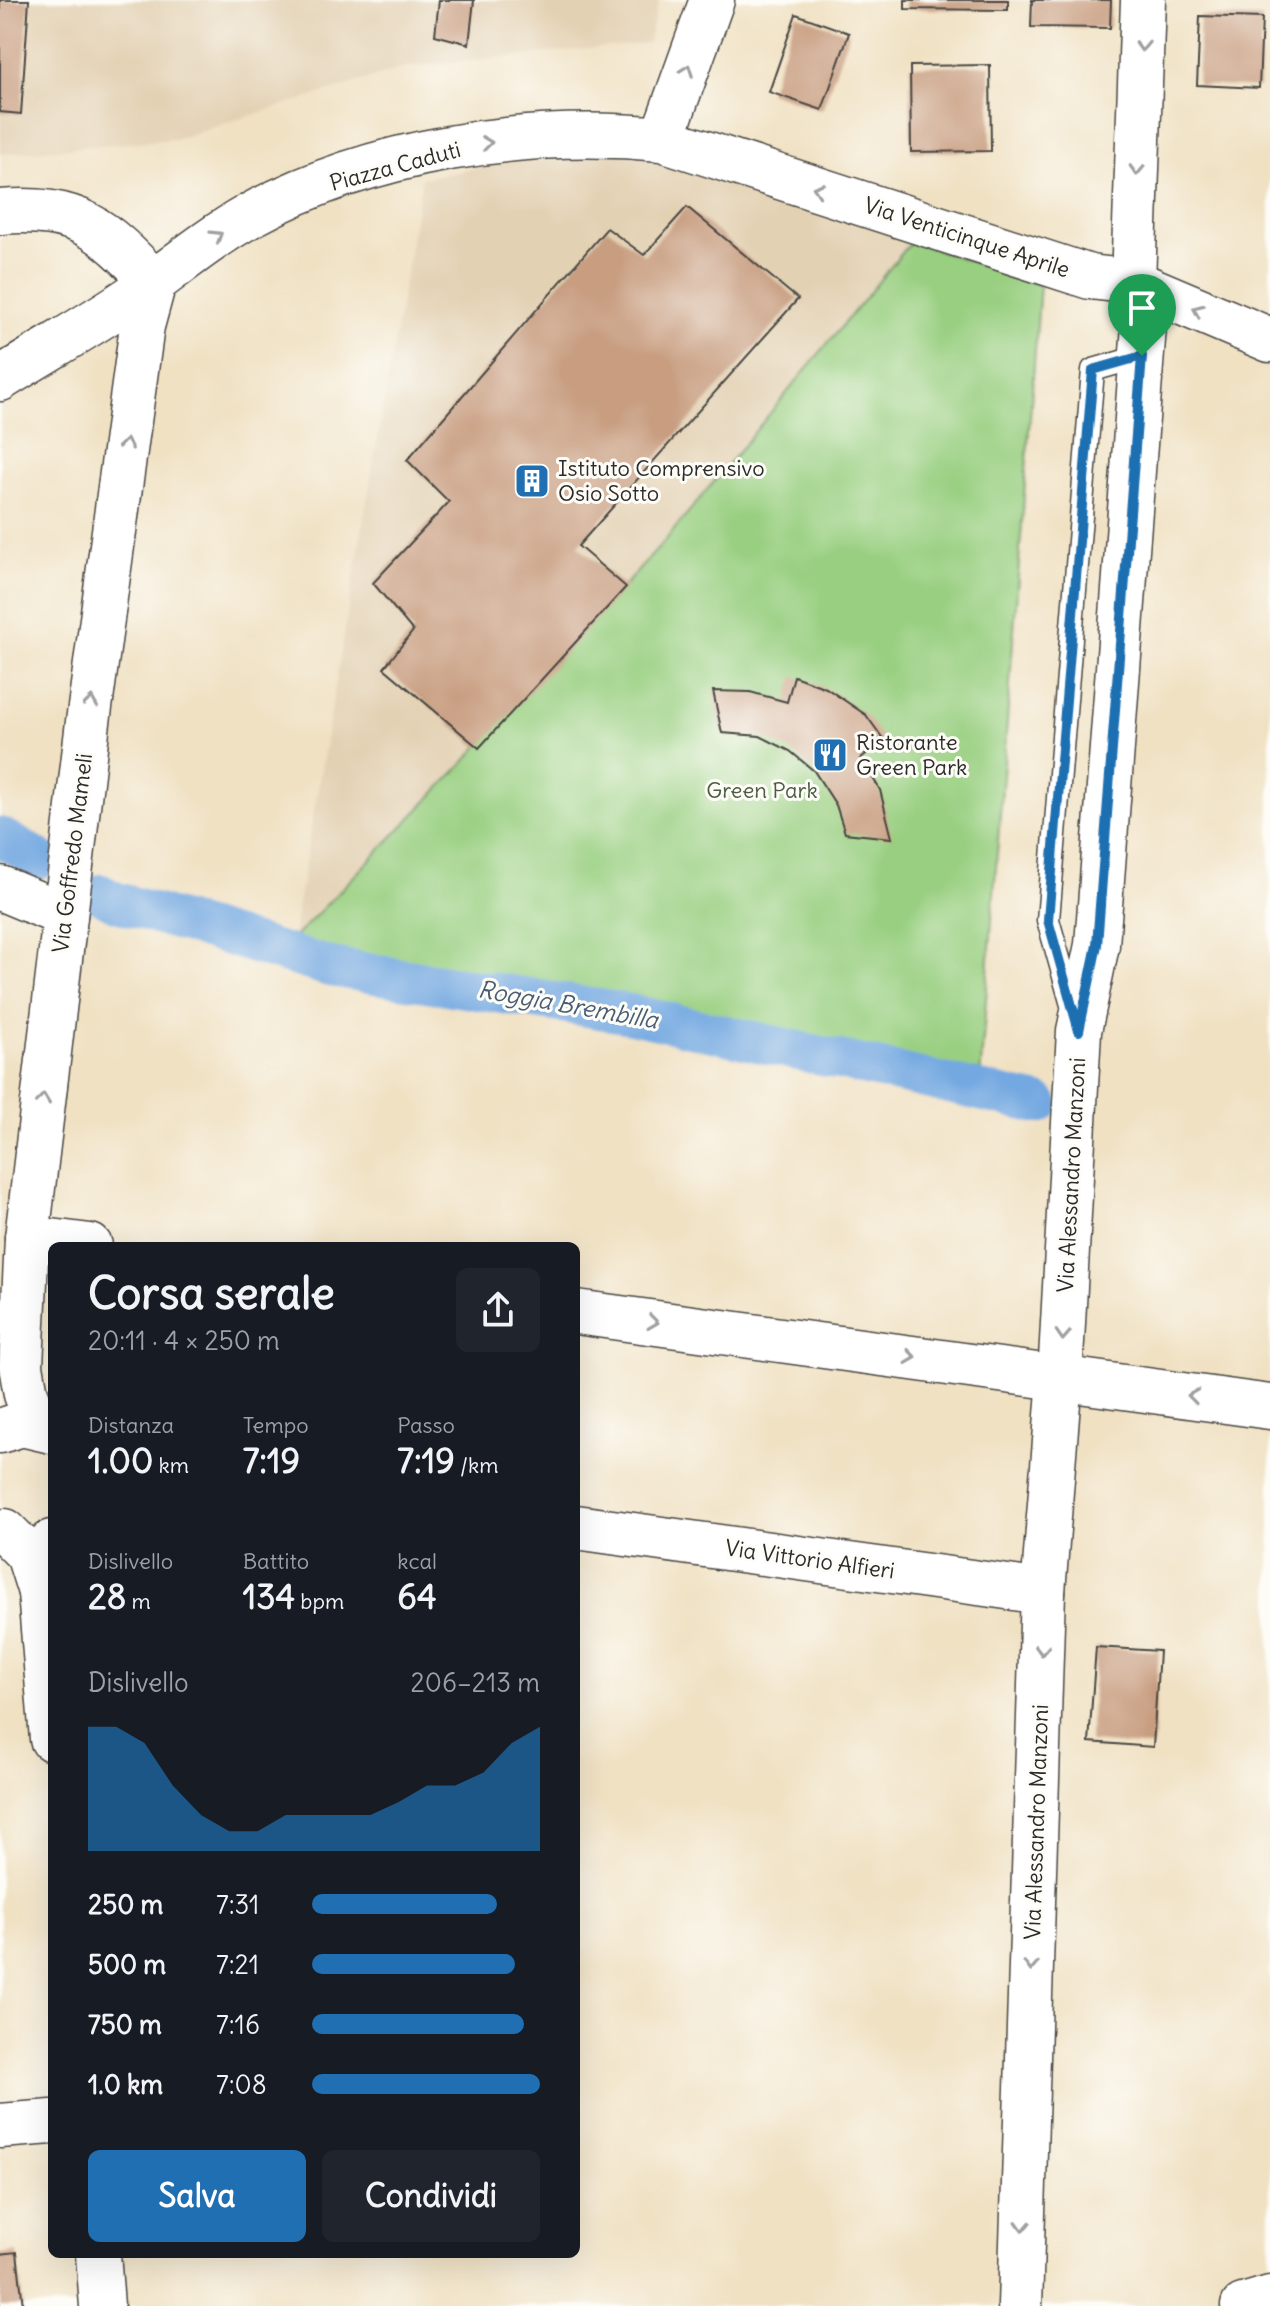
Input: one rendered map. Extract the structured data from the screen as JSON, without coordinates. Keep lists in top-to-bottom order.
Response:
{
  "streets": {
    "street": [
      "Piazza Caduti",
      "Via Venticinque Aprile",
      "Via Goffredo Mameli",
      "Via Alessandro Manzoni",
      "Via Vittorio Alfieri"
    ]
  },
  "crossings": [
    ["Piazza Caduti", "Via Venticinque Aprile"],
    ["Piazza Caduti", "Via Goffredo Mameli"],
    ["Via Venticinque Aprile", "Via Alessandro Manzoni"],
    ["Via Alessandro Manzoni", "Via Vittorio Alfieri"]
  ],
  "one_way": [
    "Piazza Caduti",
    "Via Venticinque Aprile",
    "Via Goffredo Mameli",
    "Via Alessandro Manzoni"
  ],
  "water": ["Roggia Brembilla"],
  "parks": ["Green Park"],
  "places": {
    "building": ["Istituto Comprensivo Osio Sotto"],
    "restaurant": ["Ristorante Green Park"]
  },
  "page": {
    "heading": ["Corsa serale", "20:11 · 4 × 250 m"],
    "stats": [
      ["Distanza", "1.00 km"],
      ["Tempo", "7:19"],
      ["Passo", "7:19 /km"],
      ["Dislivello", "28 m"],
      ["Battito", "134 bpm"],
      ["kcal", "64"]
    ],
    "chart": ["Dislivello", "206–213 m"],
    "list": [
      {
        "name": "250 m",
        "note": "7:31"
      },
      {
        "name": "500 m",
        "note": "7:21"
      },
      {
        "name": "750 m",
        "note": "7:16"
      },
      {
        "name": "1.0 km",
        "note": "7:08"
      }
    ],
    "buttons": ["Salva", "Condividi"]
  }
}
